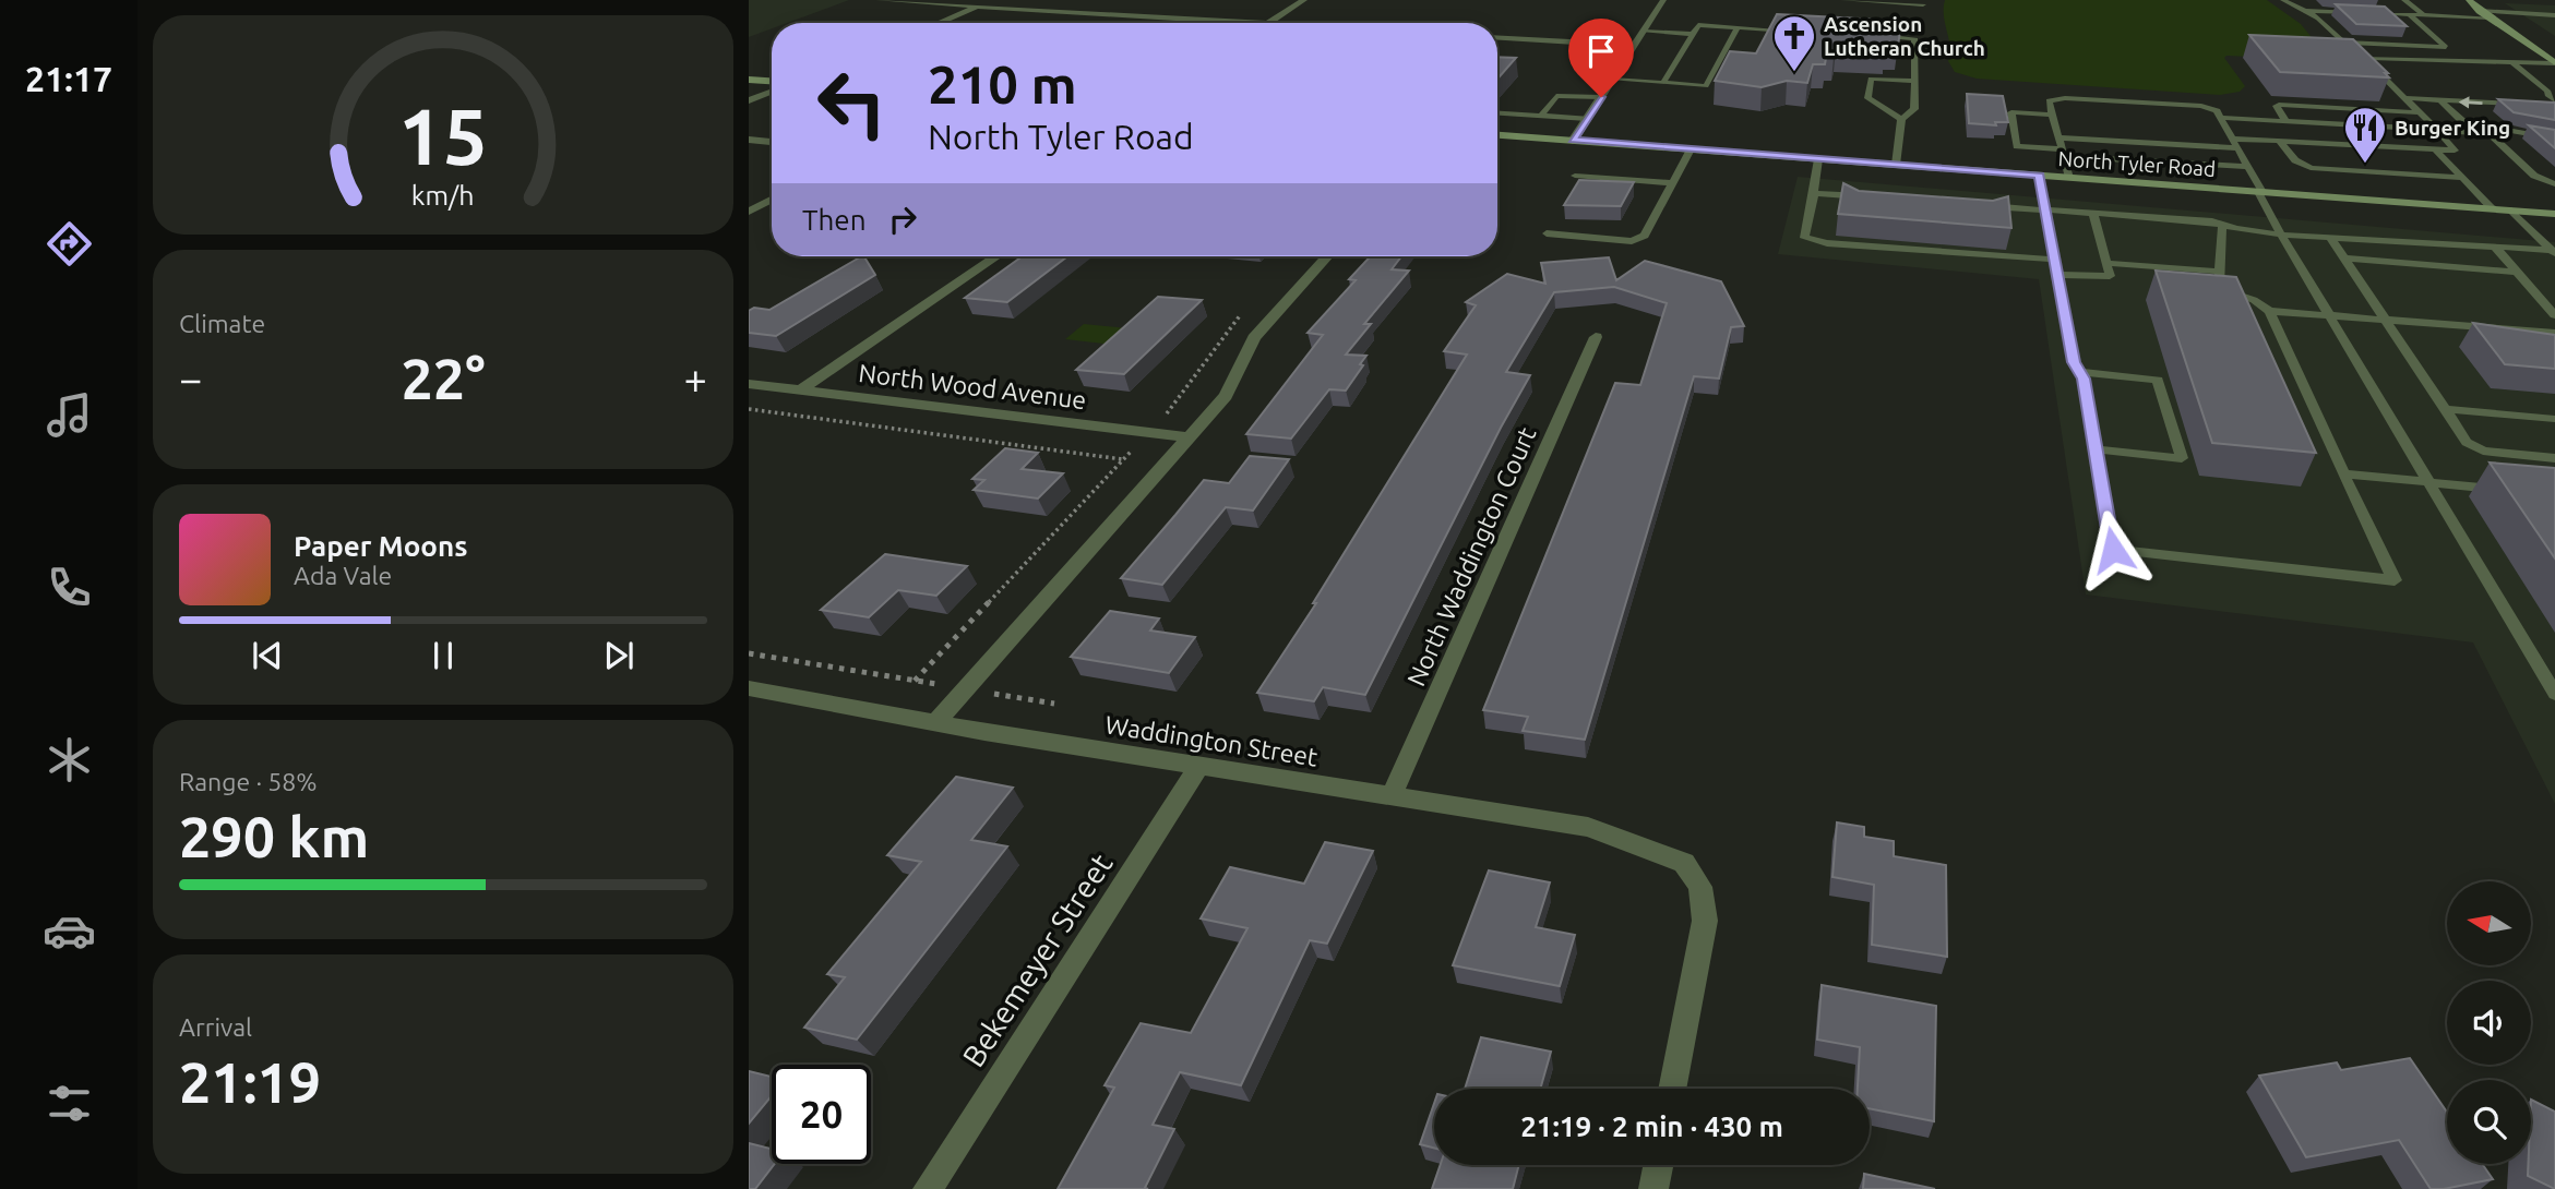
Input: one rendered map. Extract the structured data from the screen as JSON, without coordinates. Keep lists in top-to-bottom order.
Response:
{
  "streets": {
    "main road": ["North Tyler Road"],
    "street": [
      "North Wood Avenue",
      "North Waddington Court",
      "Waddington Street",
      "Bekemeyer Street"
    ]
  },
  "crossings": [
    ["North Waddington Court", "Waddington Street"],
    ["Waddington Street", "Bekemeyer Street"]
  ],
  "places": {
    "church": ["Ascension Lutheran Church"],
    "restaurant": ["Burger King"]
  },
  "north": "left",
  "page": {
    "tabs": "21:17",
    "turn": ["210 m", "North Tyler Road"],
    "then": "Then",
    "tile": [
      "Climate",
      ["Range · 58%", "290 km"],
      ["Arrival", "21:19"]
    ],
    "heat": ["−", "22°", "+"],
    "song": ["Paper Moons", "Ada Vale"],
    "limit": "20",
    "trip": "21:19 · 2 min · 430 m",
    "gauge": ["15", "km/h"]
  }
}
